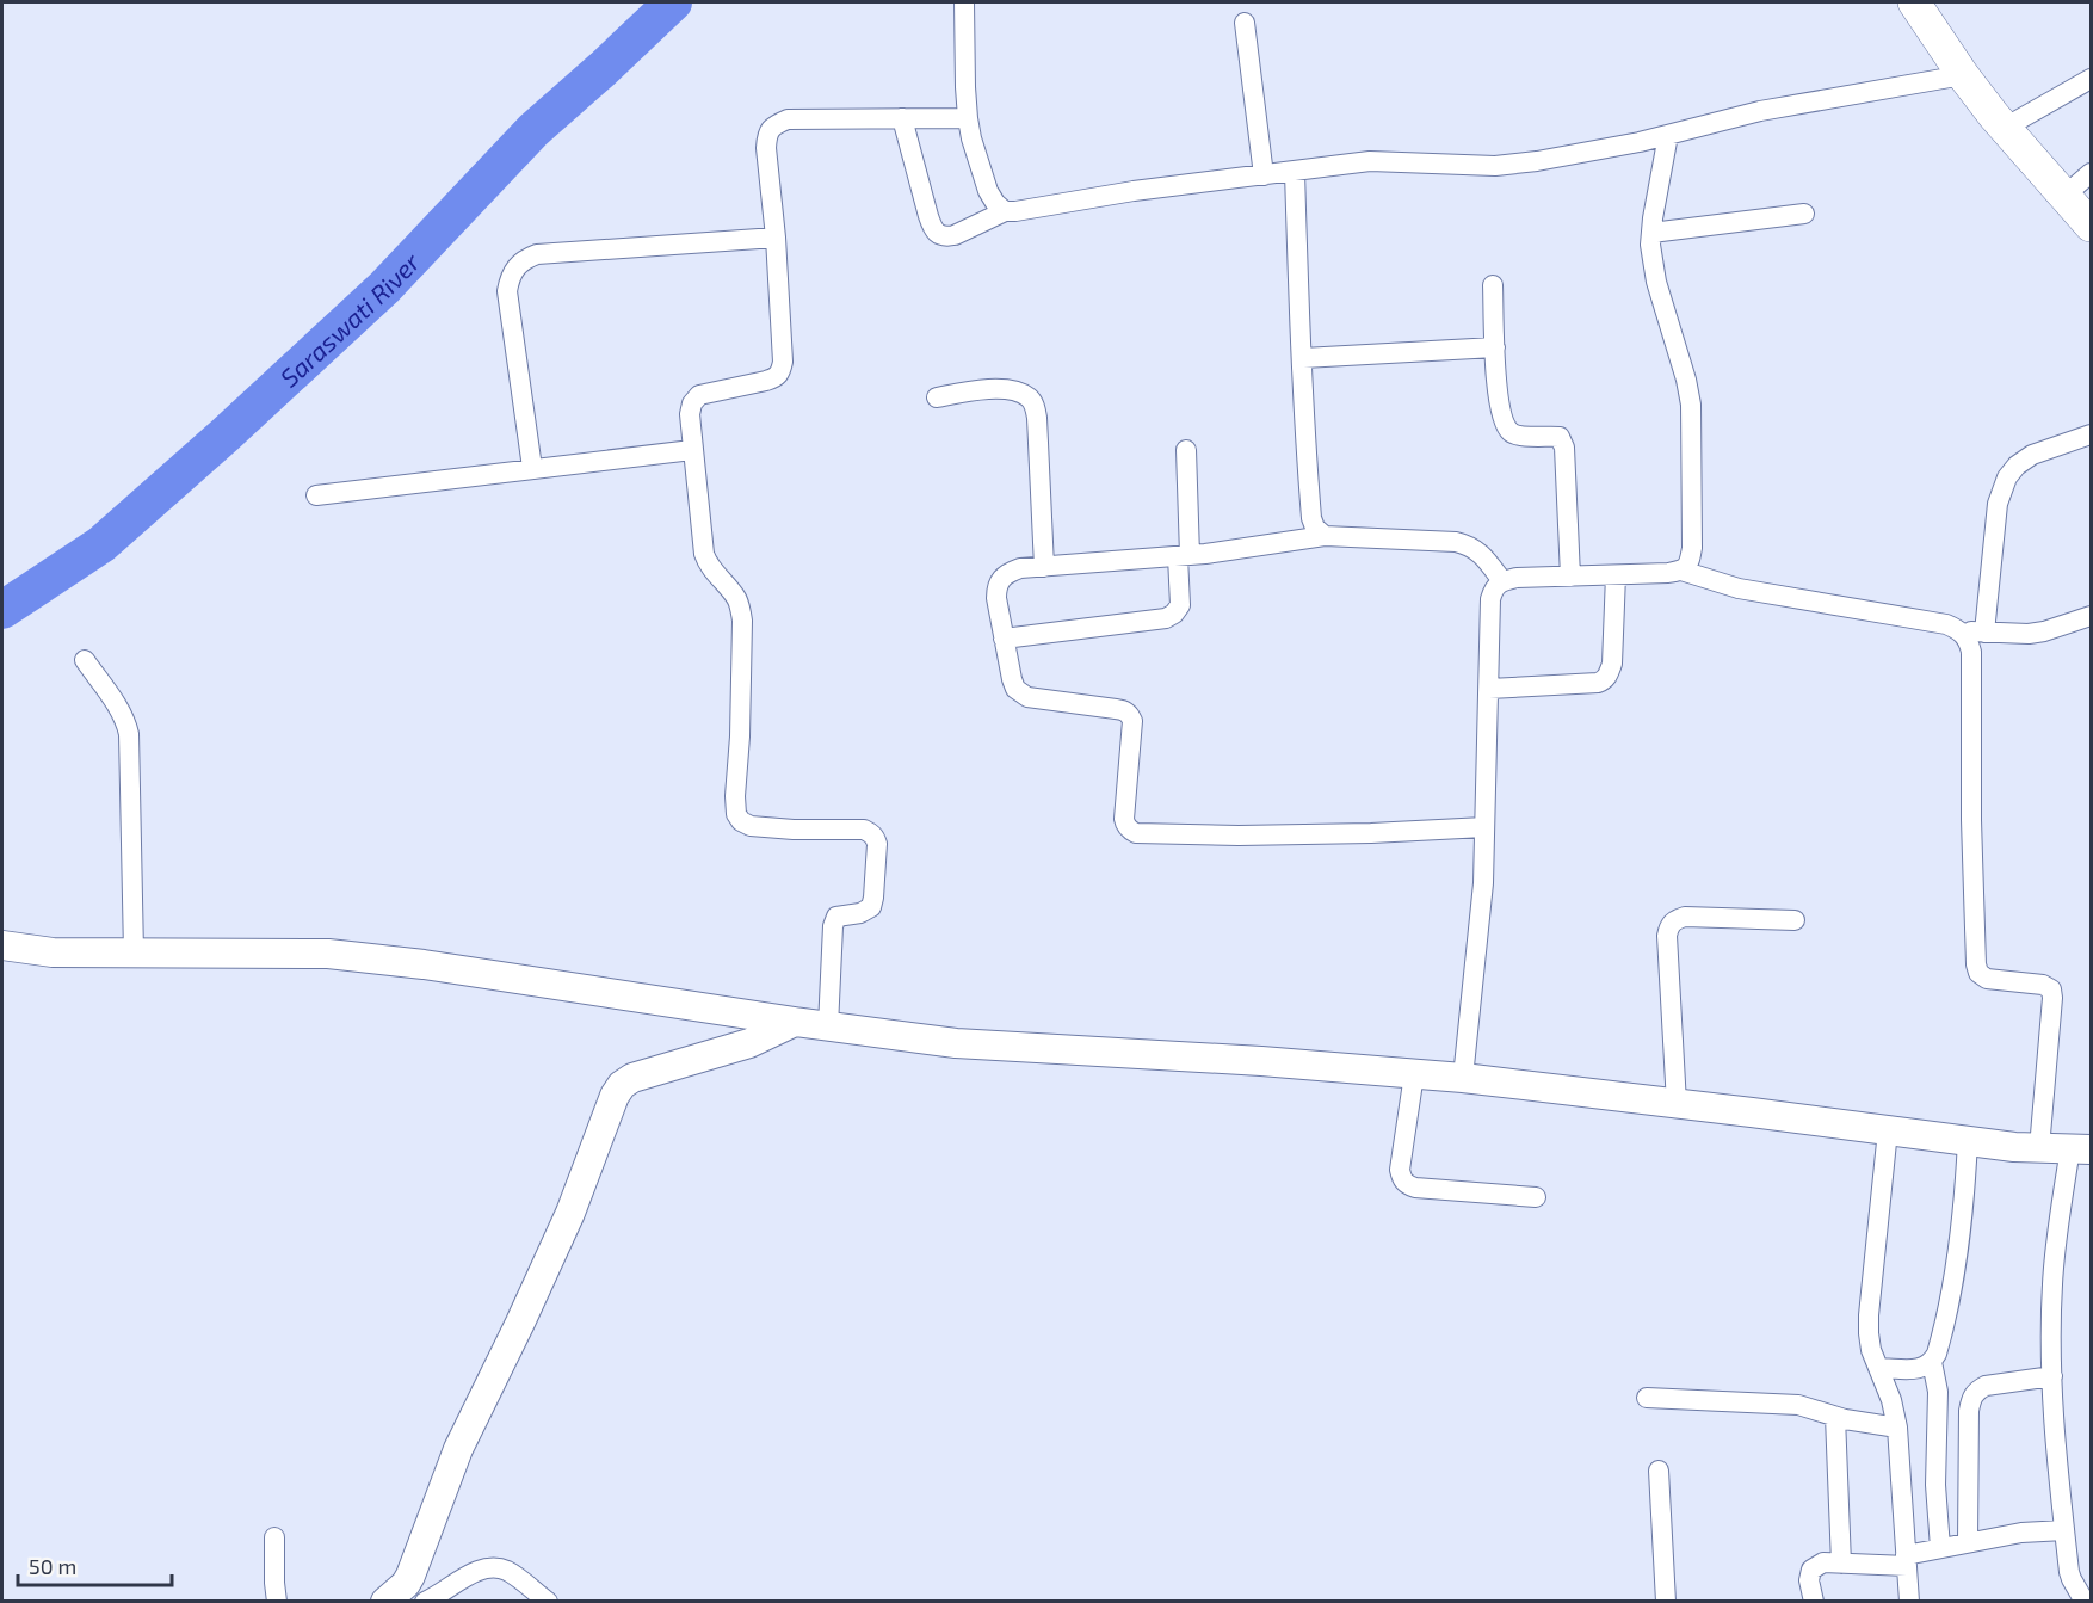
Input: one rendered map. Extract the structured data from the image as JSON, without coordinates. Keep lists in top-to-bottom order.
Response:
{
  "water": ["Saraswati River"],
  "scale_bar": "50 m"
}
